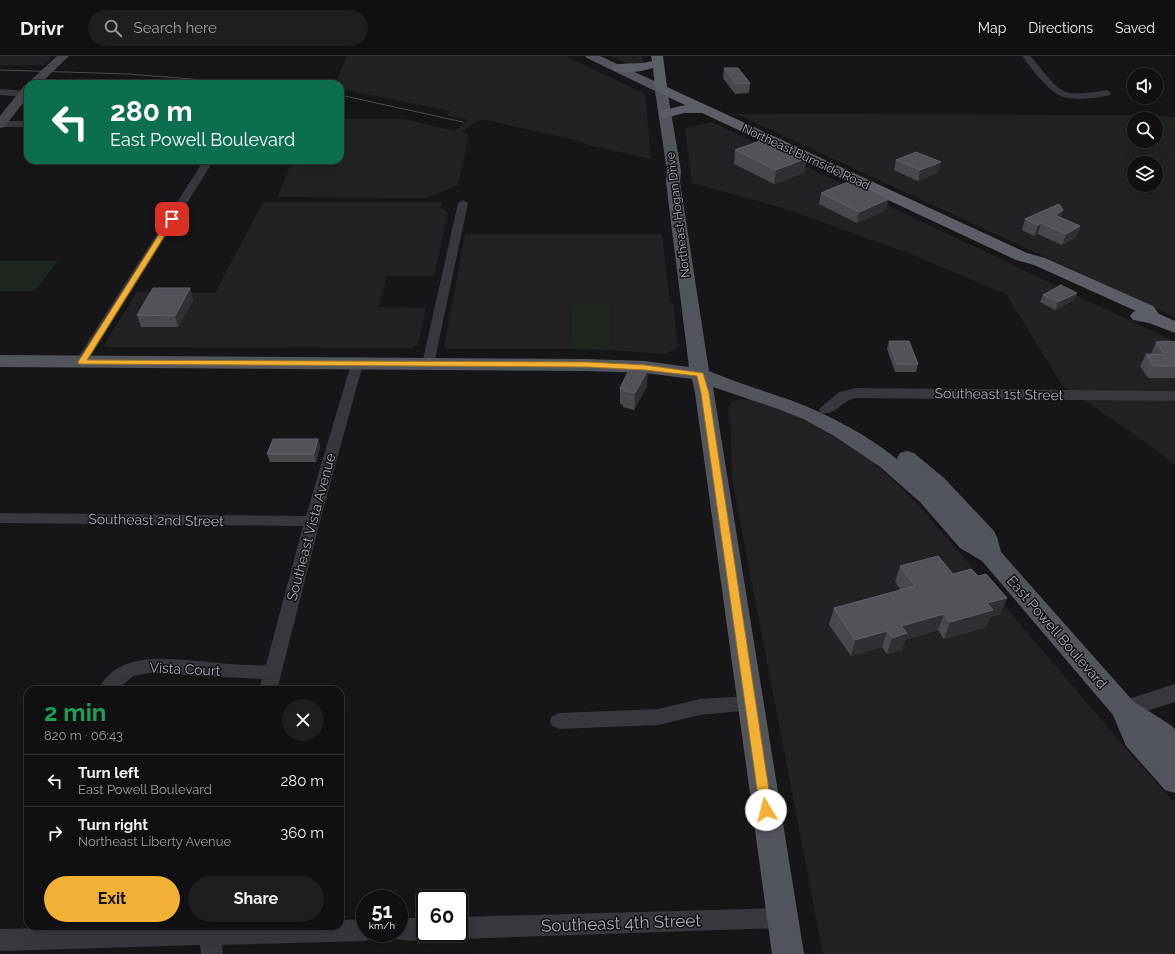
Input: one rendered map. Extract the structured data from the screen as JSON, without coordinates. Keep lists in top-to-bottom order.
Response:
{
  "streets": {
    "highway": ["Northeast Burnside Road", "Northeast Hogan Drive"],
    "main road": ["East Powell Boulevard"],
    "street": [
      "Southeast 1st Street",
      "Southeast 2nd Street",
      "Southeast Vista Avenue",
      "Vista Court",
      "Southeast 4th Street"
    ]
  },
  "crossings": [
    ["Northeast Burnside Road", "Northeast Hogan Drive"],
    ["Northeast Hogan Drive", "East Powell Boulevard"],
    ["Northeast Hogan Drive", "Southeast 4th Street"],
    ["Southeast 1st Street", "East Powell Boulevard"],
    ["Southeast 2nd Street", "Southeast Vista Avenue"],
    ["Southeast Vista Avenue", "East Powell Boulevard"],
    ["Southeast Vista Avenue", "Vista Court"]
  ],
  "page": {
    "header": "Drivr",
    "search": "Search here",
    "nav": ["Map", "Directions", "Saved"],
    "turn": ["280 m", "East Powell Boulevard"],
    "heading": ["2 min", "820 m · 06:43"],
    "list": [
      {
        "name": "Turn left",
        "note": "East Powell Boulevard",
        "value": "280 m"
      },
      {
        "name": "Turn right",
        "note": "Northeast Liberty Avenue",
        "value": "360 m"
      }
    ],
    "buttons": ["Exit", "Share"],
    "speed": "51 km/h",
    "limit": "60"
  }
}
